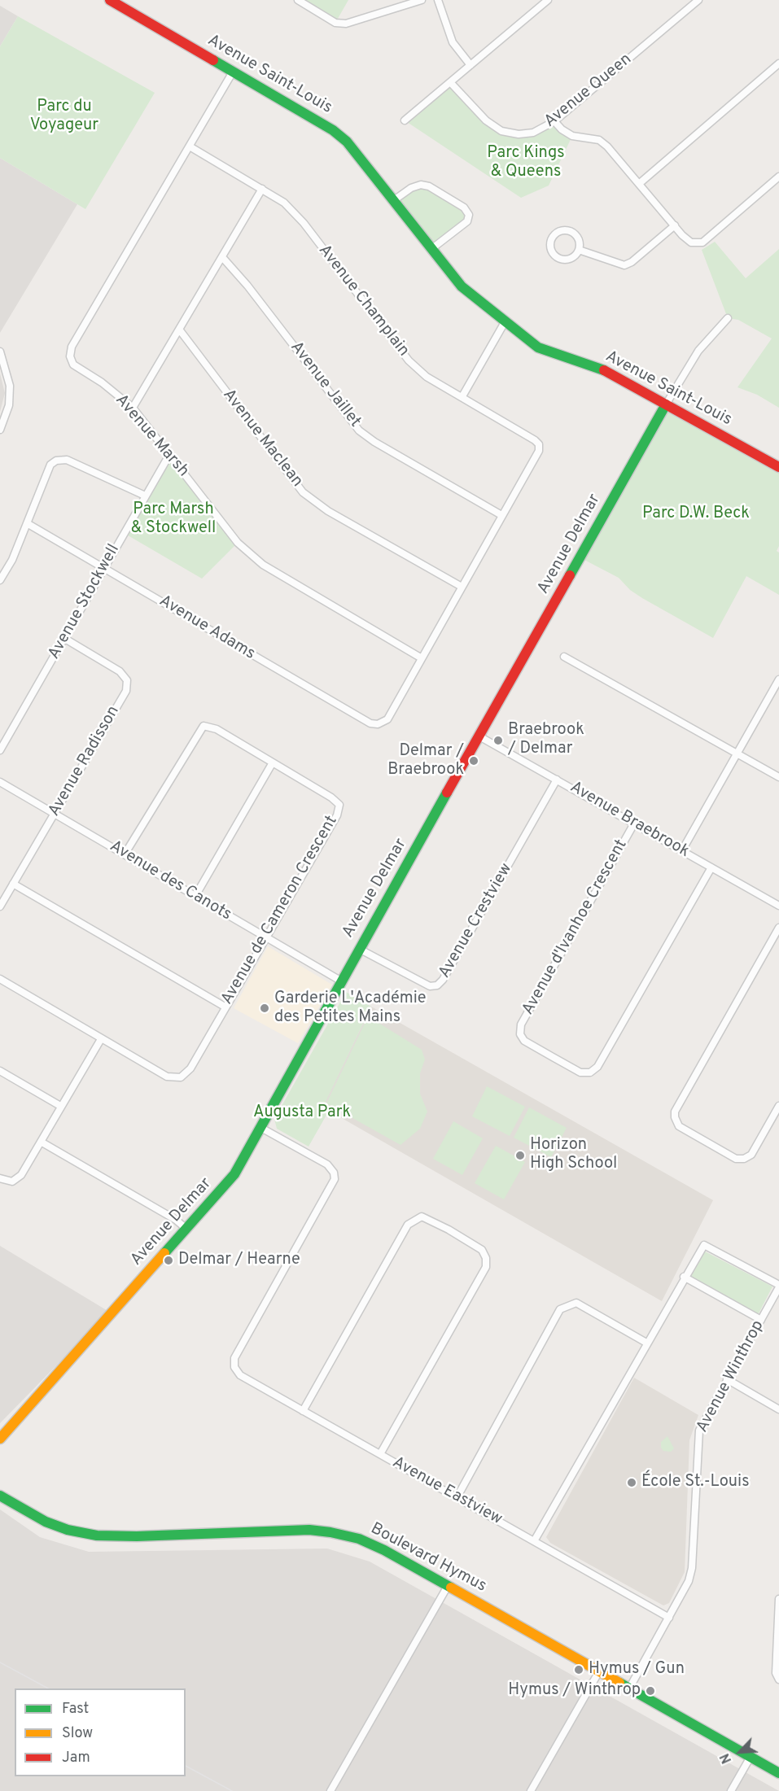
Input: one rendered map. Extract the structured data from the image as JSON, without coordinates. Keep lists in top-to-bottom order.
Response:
{
  "streets": {
    "street": [
      "Avenue Saint-Louis",
      "Avenue Queen",
      "Avenue Champlain",
      "Avenue Jaillet",
      "Avenue Marsh",
      "Avenue Maclean",
      "Avenue Delmar",
      "Avenue Stockwell",
      "Avenue Adams",
      "Avenue Radisson",
      "Avenue Braebrook",
      "Avenue des Canots",
      "Avenue de Cameron Crescent",
      "Avenue Crestview",
      "Avenue d'Ivanhoe Crescent",
      "Avenue Winthrop",
      "Avenue Eastview",
      "Boulevard Hymus"
    ]
  },
  "crossings": [
    ["Avenue Saint-Louis", "Avenue Marsh"],
    ["Avenue Saint-Louis", "Avenue Delmar"],
    ["Avenue Champlain", "Avenue Jaillet"],
    ["Avenue Champlain", "Avenue Marsh"],
    ["Avenue Marsh", "Avenue Stockwell"],
    ["Avenue Marsh", "Avenue Adams"],
    ["Avenue Delmar", "Avenue Braebrook"],
    ["Avenue Delmar", "Avenue des Canots"],
    ["Avenue Delmar", "Avenue Crestview"],
    ["Avenue Delmar", "Avenue Eastview"],
    ["Avenue Stockwell", "Avenue Adams"],
    ["Avenue Stockwell", "Avenue Radisson"],
    ["Avenue Radisson", "Avenue des Canots"],
    ["Avenue Braebrook", "Avenue Crestview"],
    ["Avenue Braebrook", "Avenue d'Ivanhoe Crescent"],
    ["Avenue des Canots", "Avenue de Cameron Crescent"],
    ["Avenue Winthrop", "Avenue Eastview"],
    ["Avenue Winthrop", "Boulevard Hymus"]
  ],
  "parks": [
    "Parc du Voyageur",
    "Parc Kings & Queens",
    "Parc Marsh & Stockwell",
    "Parc D.W. Beck",
    "Augusta Park"
  ],
  "places": [
    "Braebrook / Delmar",
    "Delmar / Braebrook",
    "Garderie L'Académie des Petites Mains",
    "Horizon High School",
    "Delmar / Hearne",
    "École St.-Louis",
    "Hymus / Gun",
    "Hymus / Winthrop"
  ],
  "legend": ["Fast", "Slow", "Jam"],
  "north": "bottom left"
}
